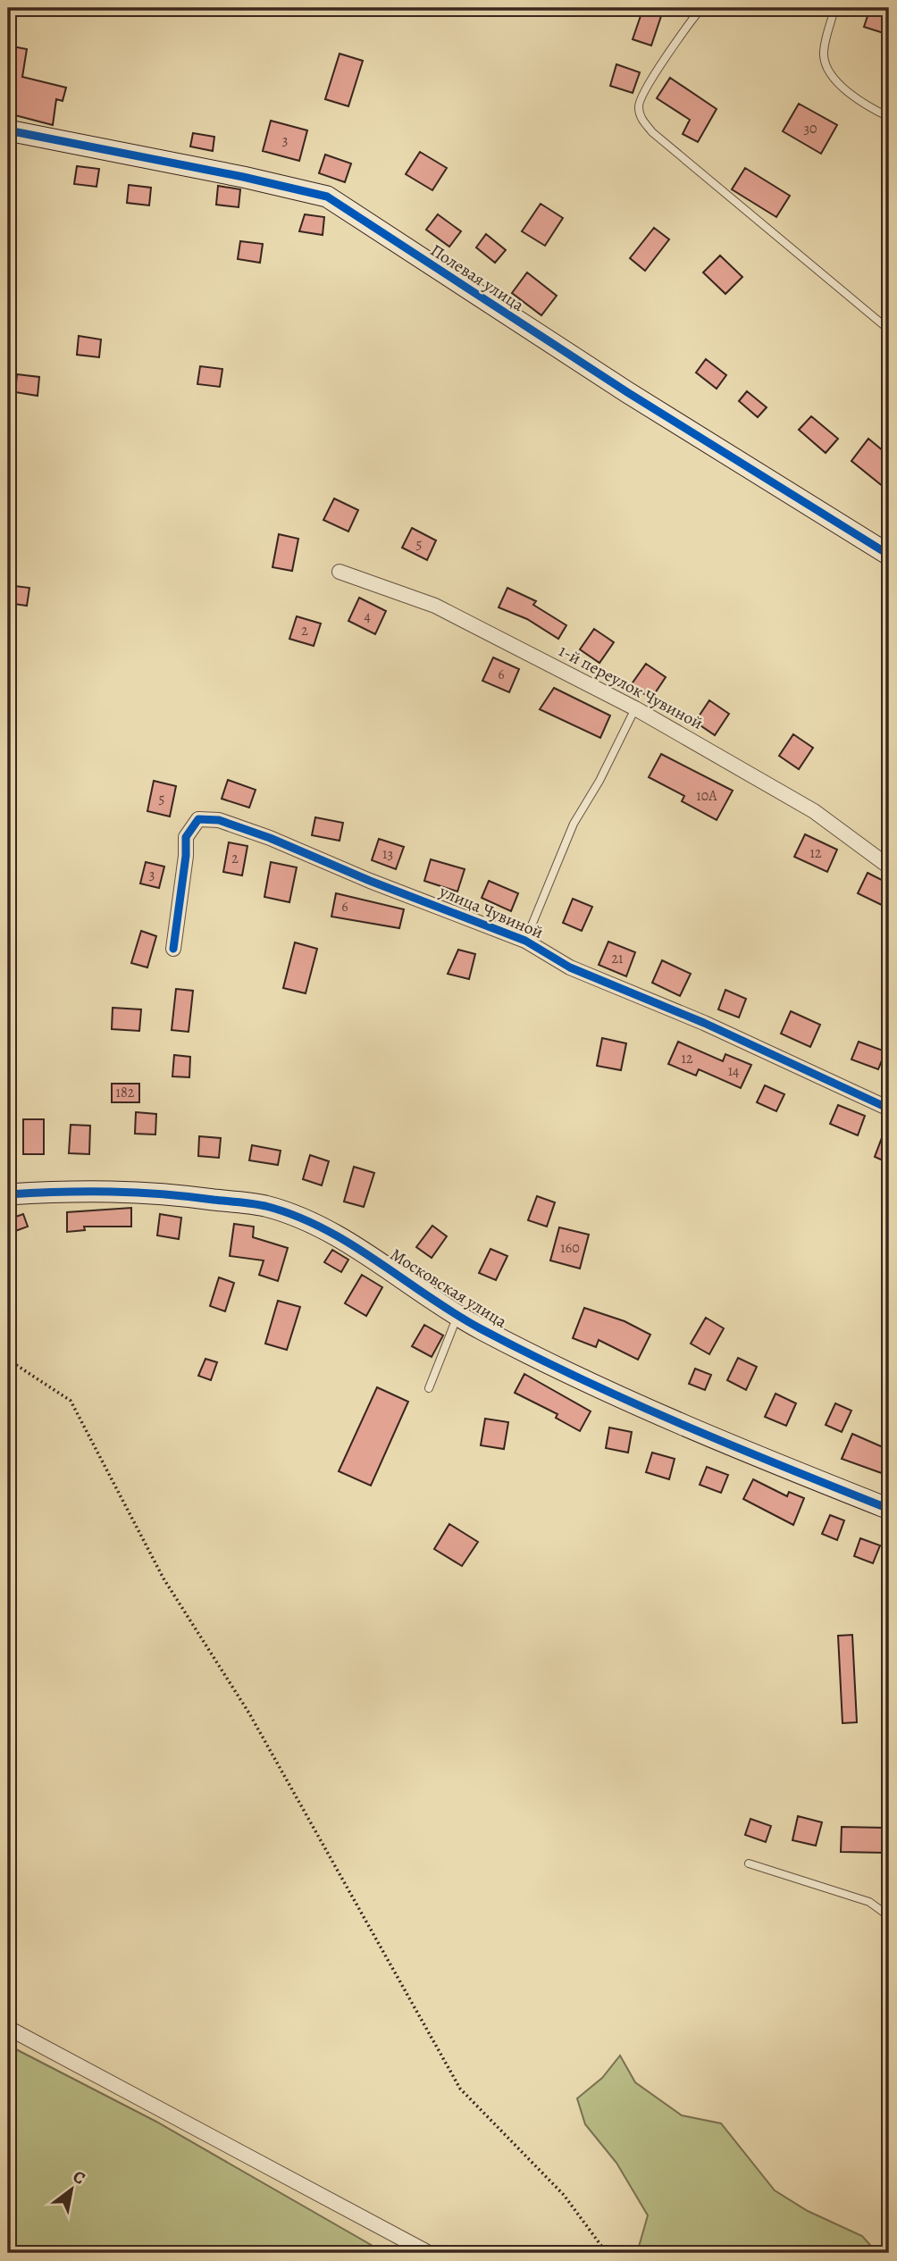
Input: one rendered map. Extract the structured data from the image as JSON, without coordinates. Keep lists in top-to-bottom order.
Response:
{
  "streets": {
    "street": [
      "Полевая улица",
      "1-й переулок Чувиной",
      "улица Чувиной",
      "Московская улица"
    ]
  },
  "house_numbers": [
    "30",
    "3",
    "5",
    "4",
    "2",
    "6",
    "10А",
    "5",
    "12",
    "13",
    "2",
    "3",
    "6",
    "21",
    "12",
    "14",
    "182",
    "160"
  ],
  "north": "top right"
}
